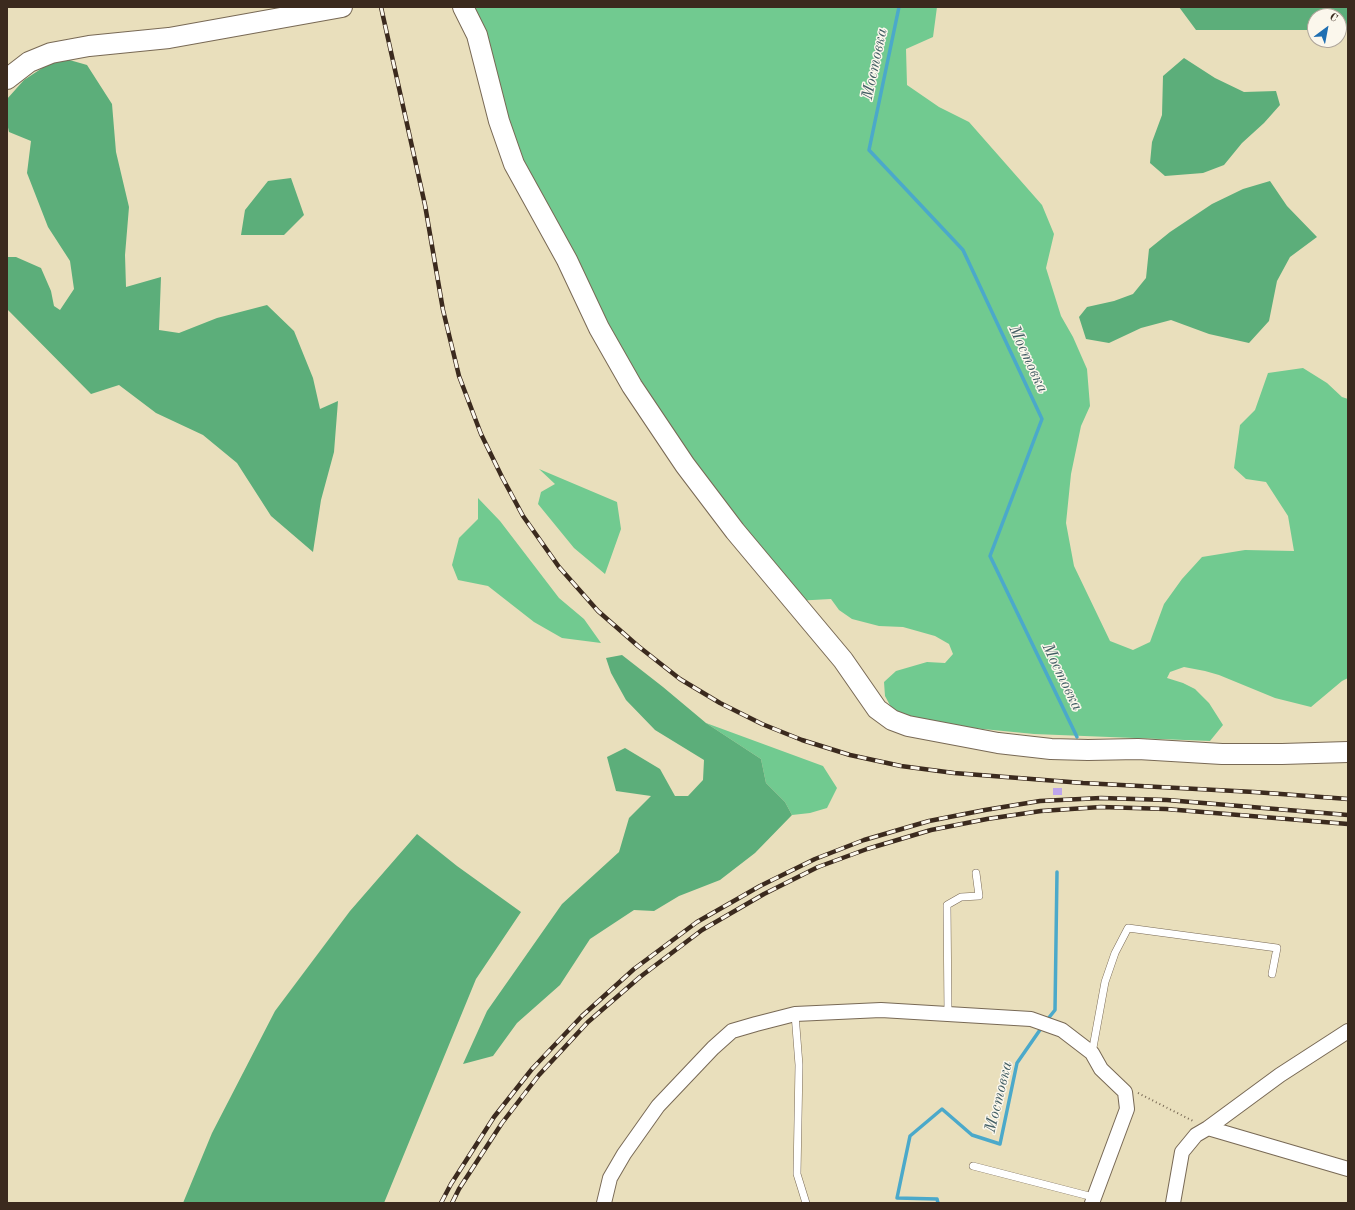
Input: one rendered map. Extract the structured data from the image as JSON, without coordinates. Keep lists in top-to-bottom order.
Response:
{
  "water": ["Мостовка"],
  "north": "top right"
}
